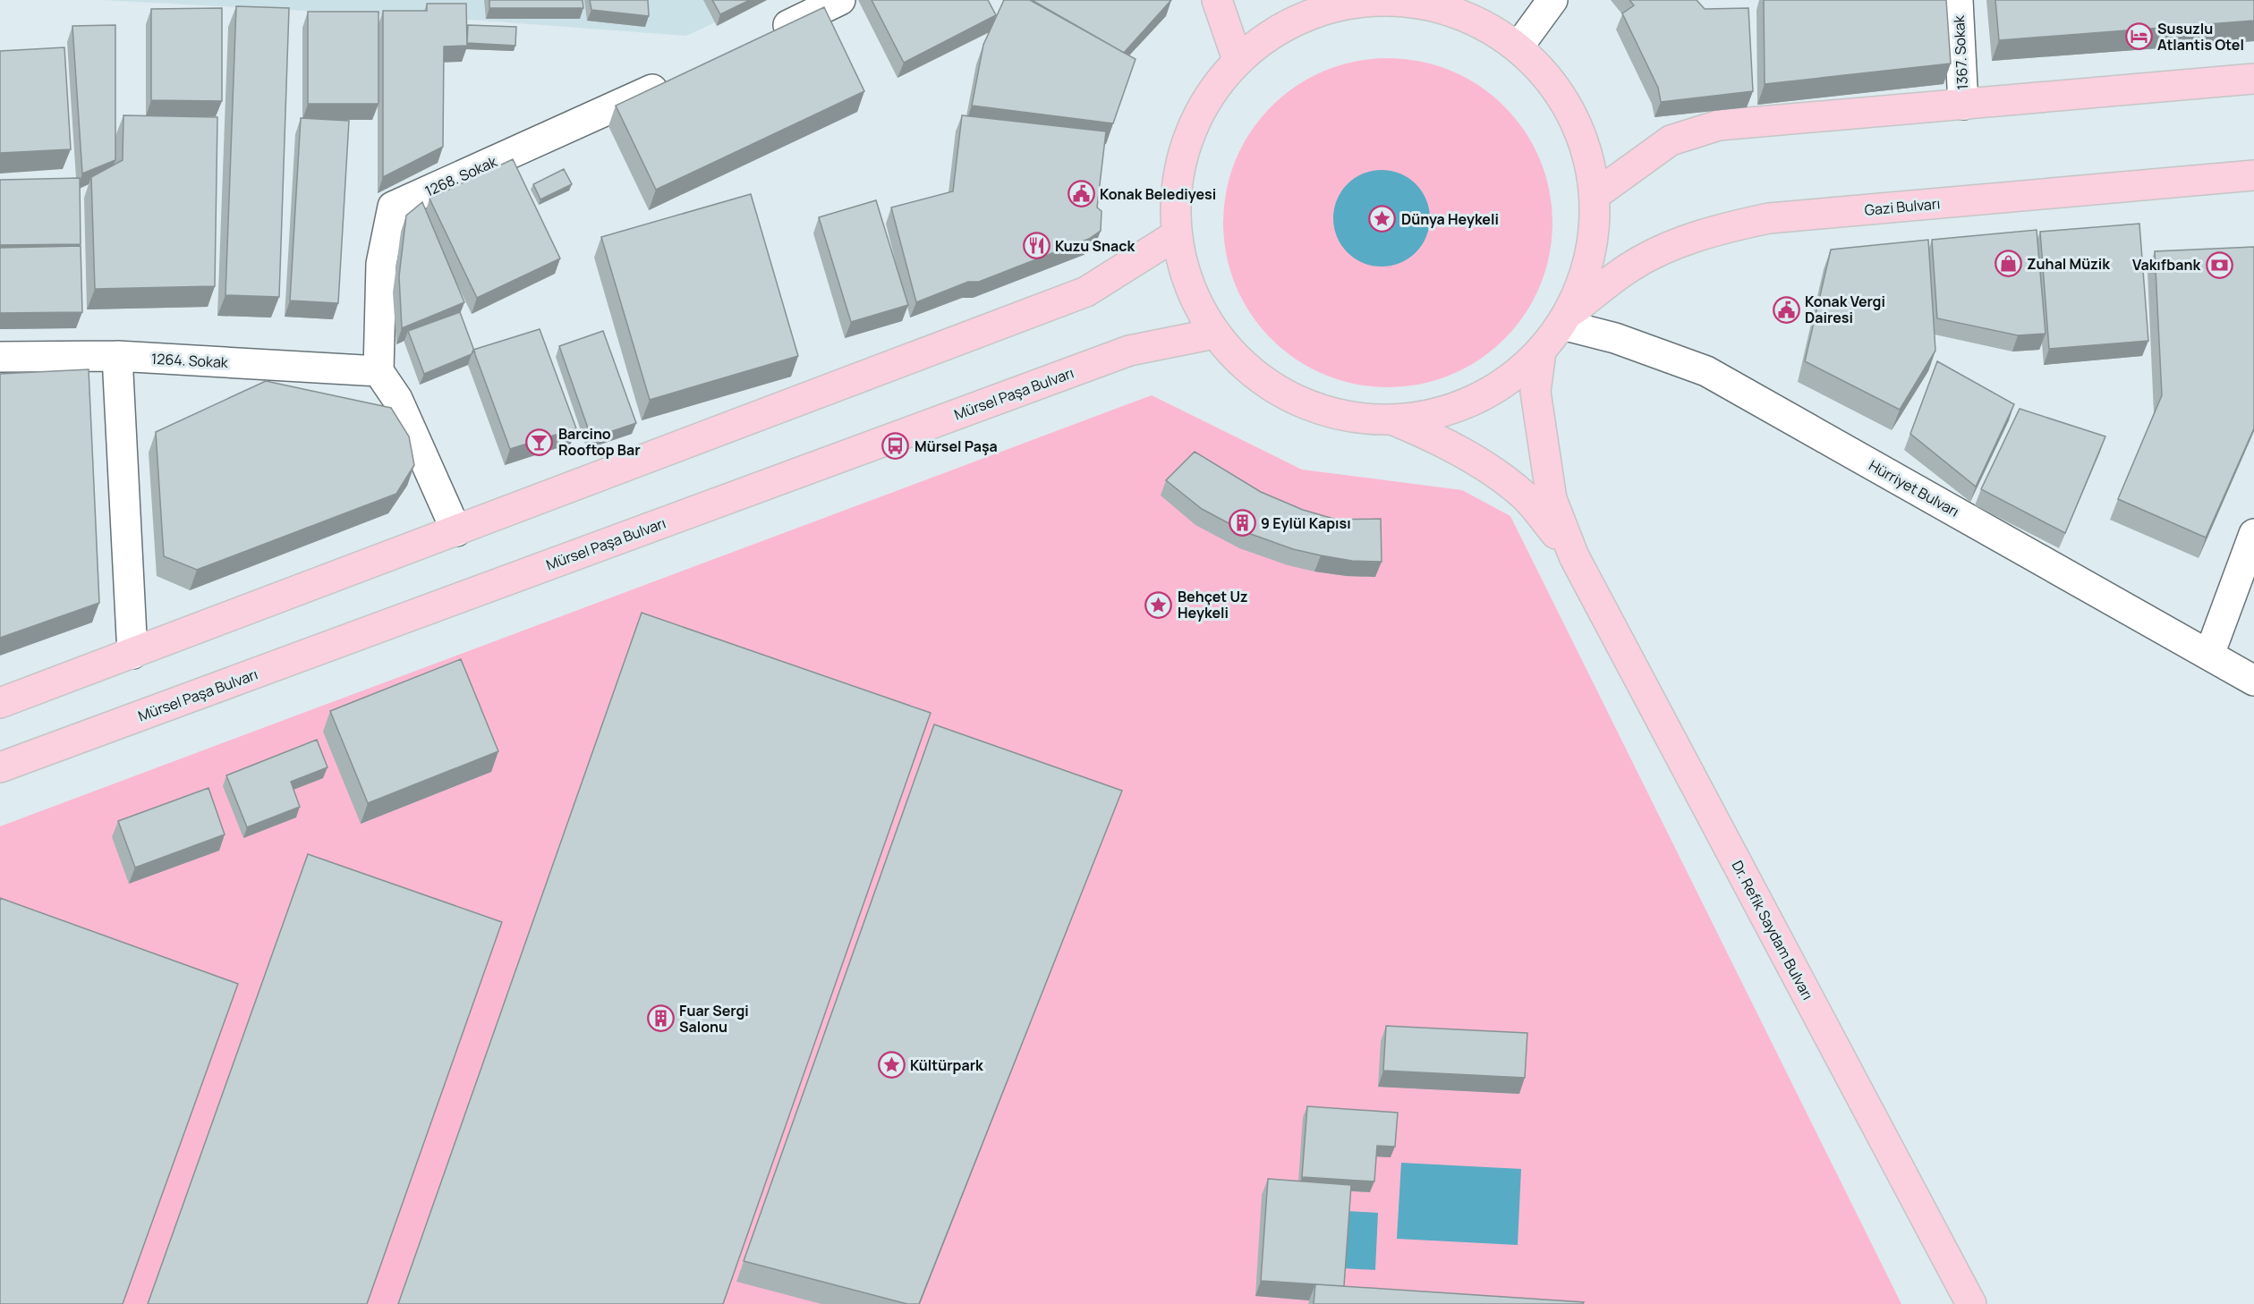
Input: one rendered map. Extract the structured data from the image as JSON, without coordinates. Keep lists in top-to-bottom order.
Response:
{
  "streets": {
    "main road": ["Gazi Bulvarı", "Mürsel Paşa Bulvarı", "Dr. Refik Saydam Bulvarı"],
    "street": [
      "1367. Sokak",
      "1268. Sokak",
      "1264. Sokak",
      "Hürriyet Bulvarı"
    ]
  },
  "crossings": [
    ["1268. Sokak", "1264. Sokak"],
    ["Gazi Bulvarı", "Hürriyet Bulvarı"]
  ],
  "places": {
    "hotel": ["Susuzlu Atlantis Otel"],
    "public building": ["Konak Belediyesi", "Konak Vergi Dairesi"],
    "place": ["Dünya Heykeli", "Behçet Uz Heykeli", "Kültürpark"],
    "restaurant": ["Kuzu Snack"],
    "shop": ["Zuhal Müzik"],
    "bank": ["Vakıfbank"],
    "bar": ["Barcino Rooftop Bar"],
    "bus stop": ["Mürsel Paşa"],
    "building": ["9 Eylül Kapısı", "Fuar Sergi Salonu"]
  }
}
